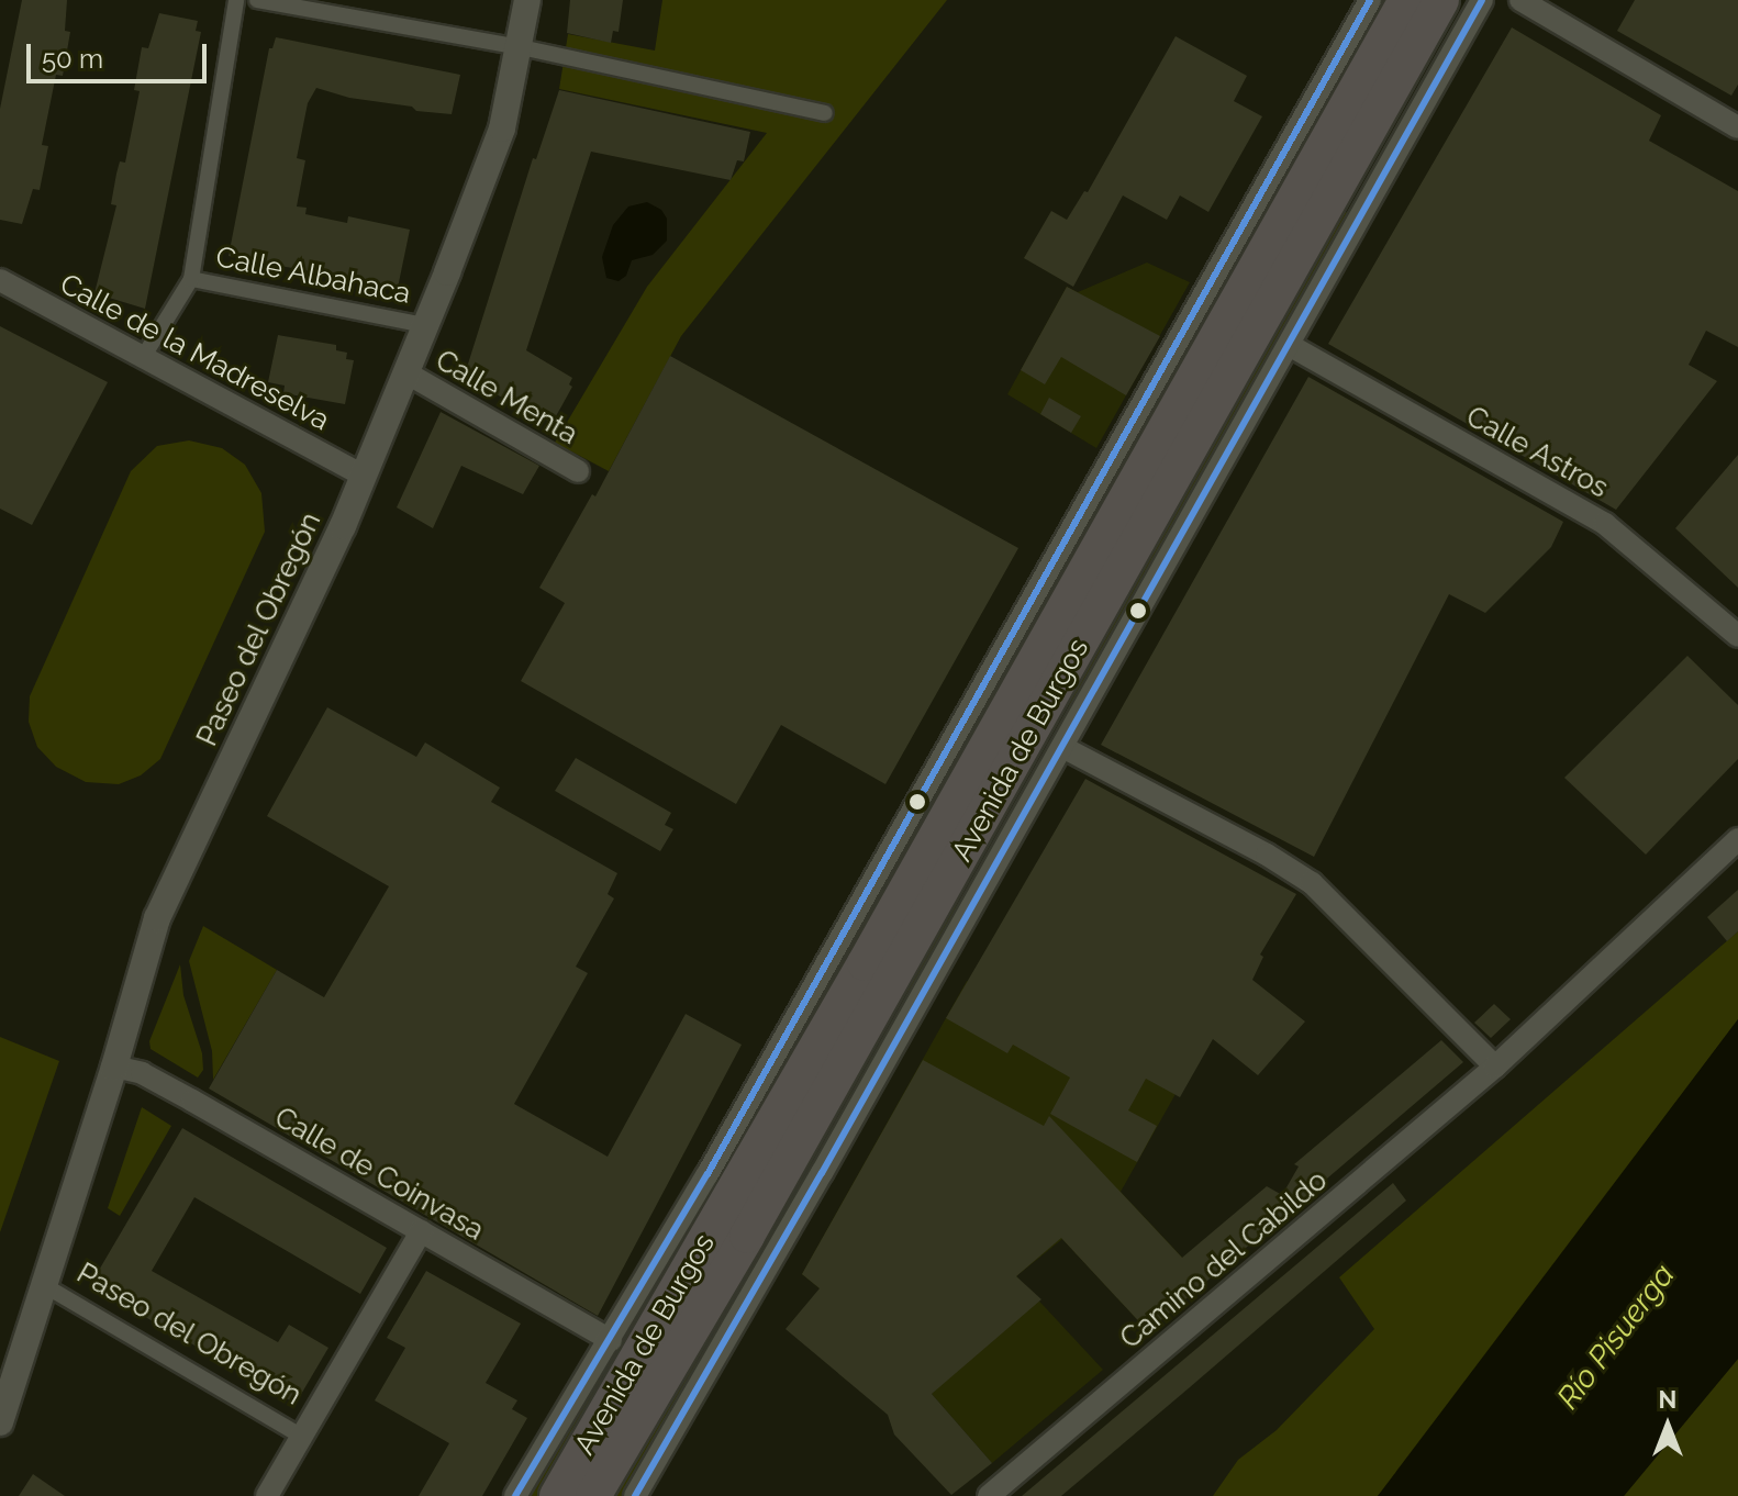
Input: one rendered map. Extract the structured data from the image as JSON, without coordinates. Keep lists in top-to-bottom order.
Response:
{
  "streets": {
    "highway": ["Avenida de Burgos"],
    "street": [
      "Calle Albahaca",
      "Calle de la Madreselva",
      "Calle Menta",
      "Calle Astros",
      "Paseo del Obregón",
      "Calle de Coinvasa",
      "Camino del Cabildo"
    ]
  },
  "crossings": [
    ["Calle Albahaca", "Paseo del Obregón"],
    ["Calle de la Madreselva", "Paseo del Obregón"],
    ["Calle Menta", "Paseo del Obregón"],
    ["Calle Astros", "Avenida de Burgos"],
    ["Paseo del Obregón", "Calle de Coinvasa"],
    ["Avenida de Burgos", "Calle de Coinvasa"]
  ],
  "water": ["Río Pisuerga"],
  "scale_bar": "50 m",
  "north": "top"
}
